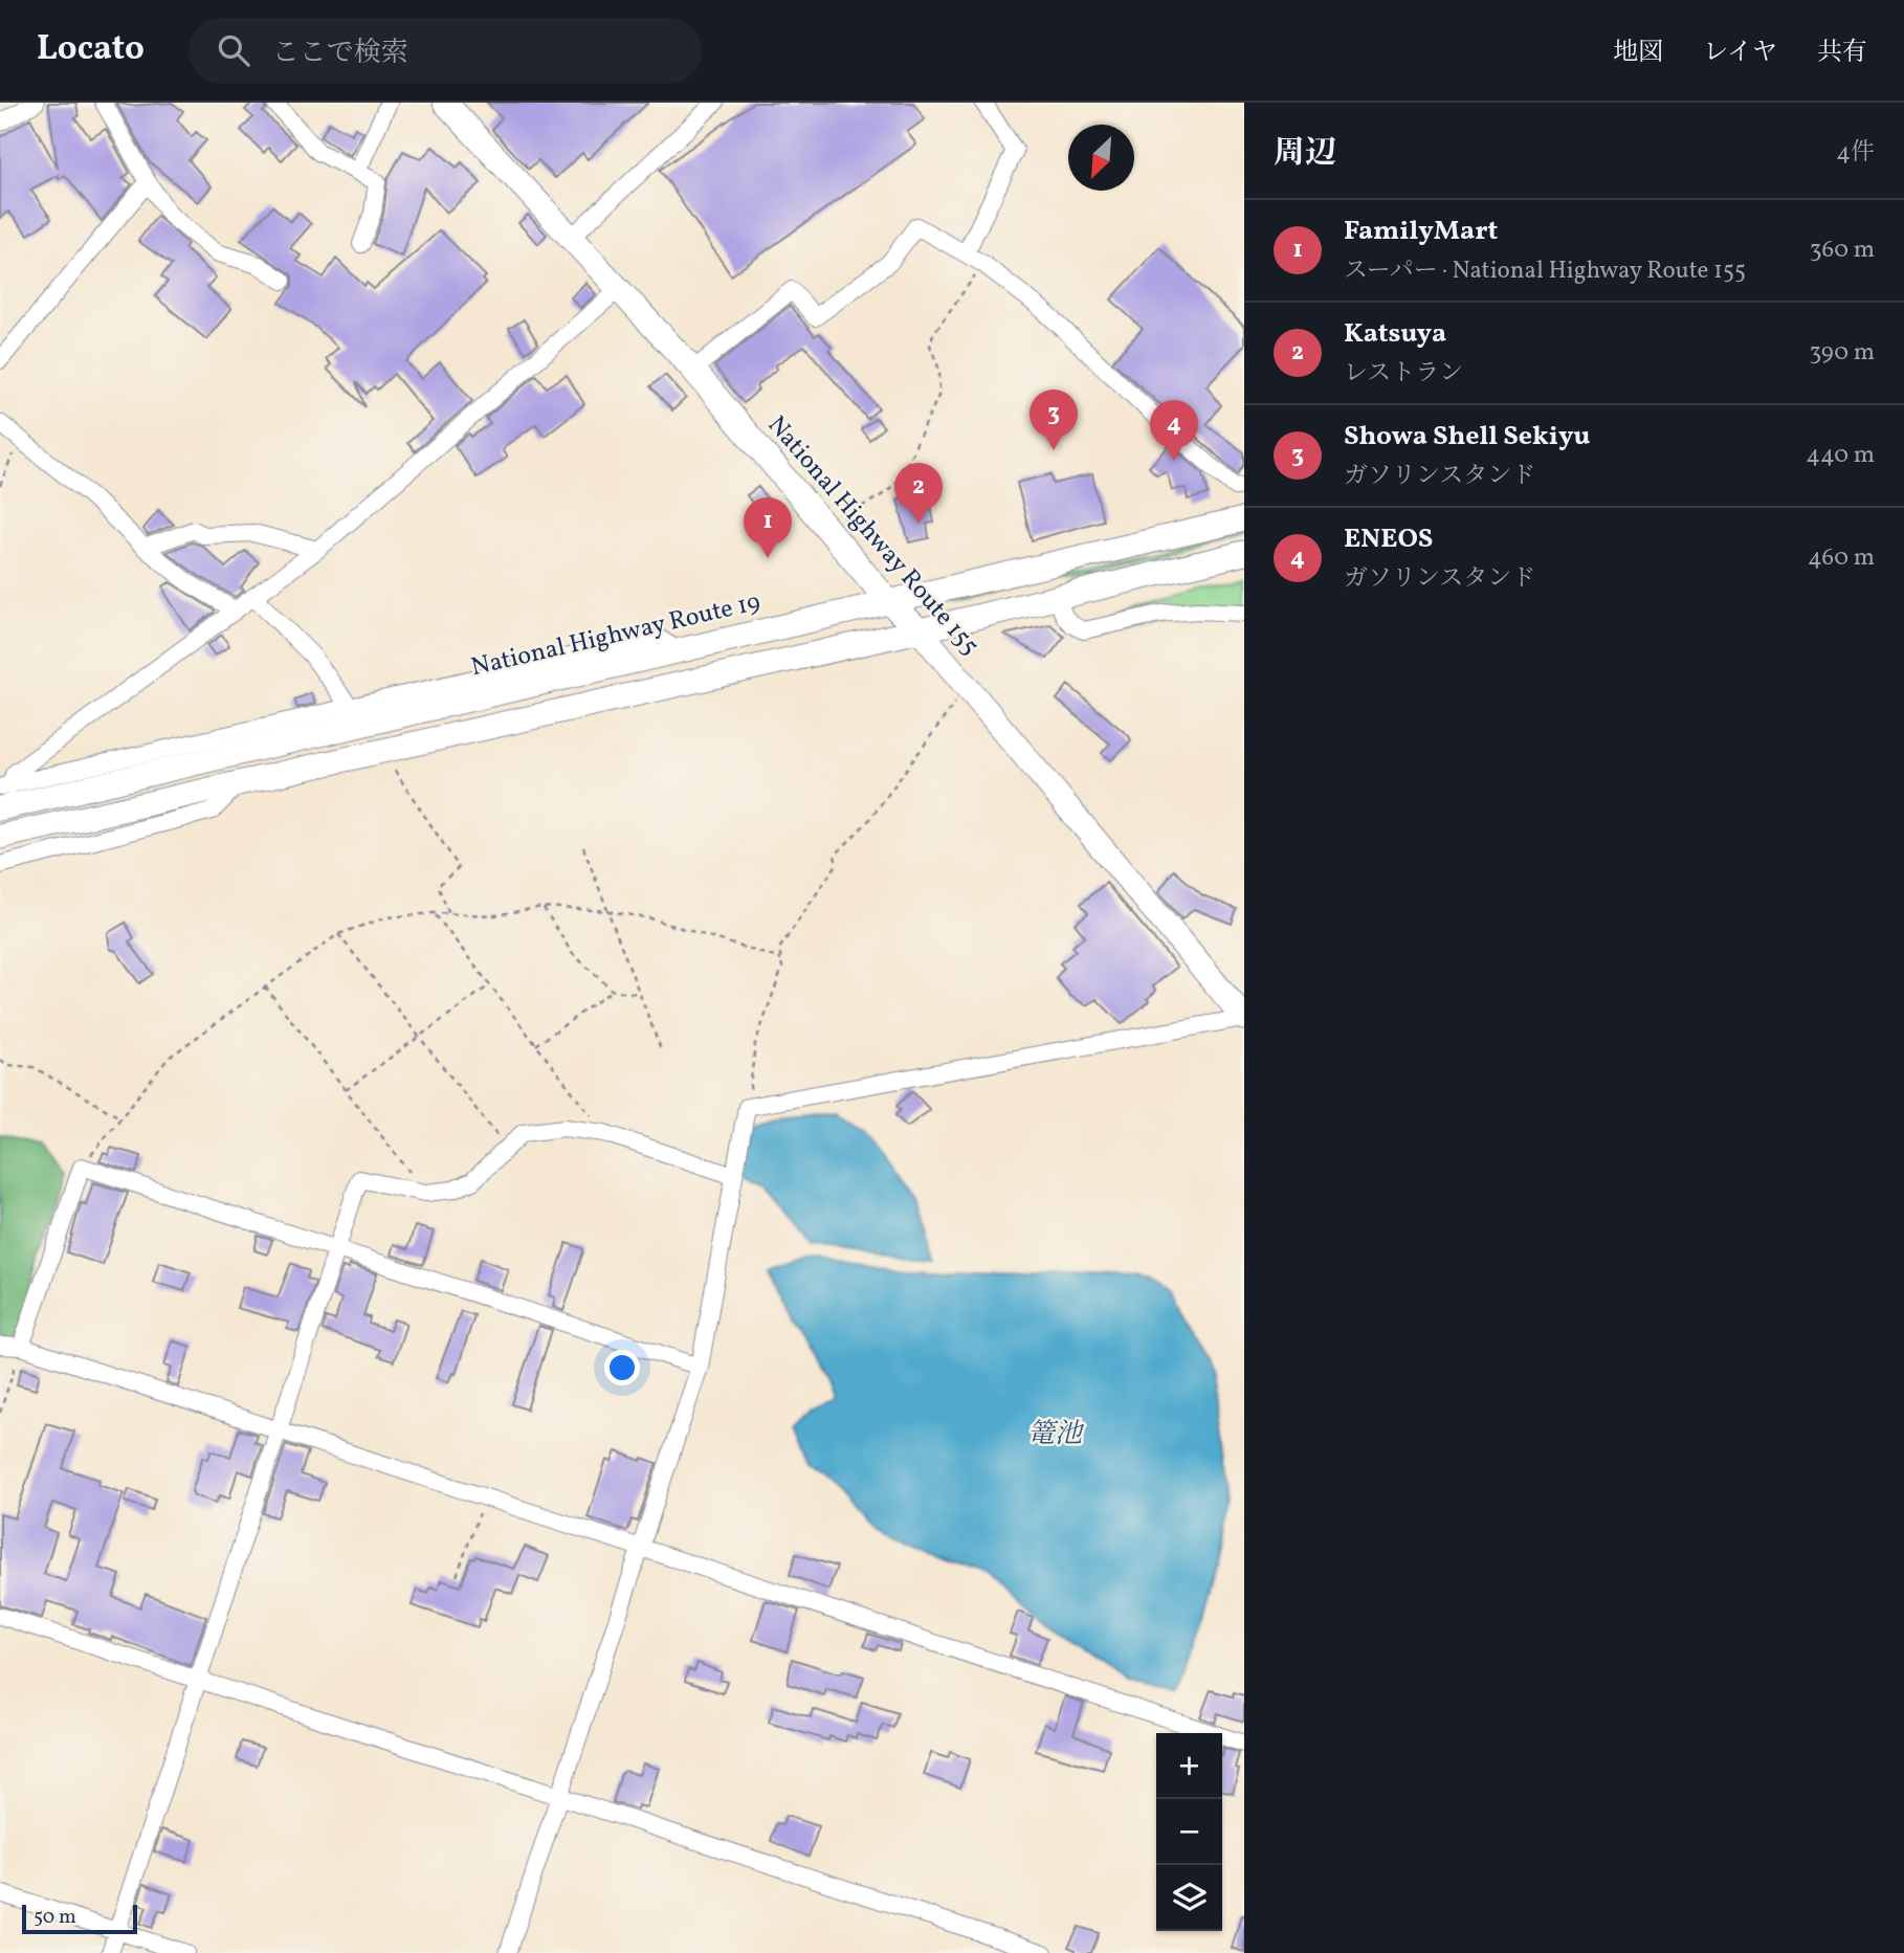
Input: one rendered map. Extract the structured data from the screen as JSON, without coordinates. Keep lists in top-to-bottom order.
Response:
{
  "streets": {
    "highway": ["National Highway Route 155", "National Highway Route 19"]
  },
  "crossings": [
    ["National Highway Route 155", "National Highway Route 19"]
  ],
  "water": ["篭池"],
  "scale_bar": "50 m",
  "north": "bottom left",
  "page": {
    "header": "Locato",
    "search": "ここで検索",
    "nav": ["地図", "レイヤ", "共有"],
    "heading": ["周辺", "4件"],
    "list": [
      {
        "mark": "1",
        "name": "FamilyMart",
        "note": "スーパー · National Highway Route 155",
        "value": "360 m"
      },
      {
        "mark": "2",
        "name": "Katsuya",
        "note": "レストラン",
        "value": "390 m"
      },
      {
        "mark": "3",
        "name": "Showa Shell Sekiyu",
        "note": "ガソリンスタンド",
        "value": "440 m"
      },
      {
        "mark": "4",
        "name": "ENEOS",
        "note": "ガソリンスタンド",
        "value": "460 m"
      }
    ],
    "pins": [
      "3",
      "4",
      "2",
      "1"
    ],
    "map_buttons": ["+", "−"],
    "scale": "50 m"
  }
}
